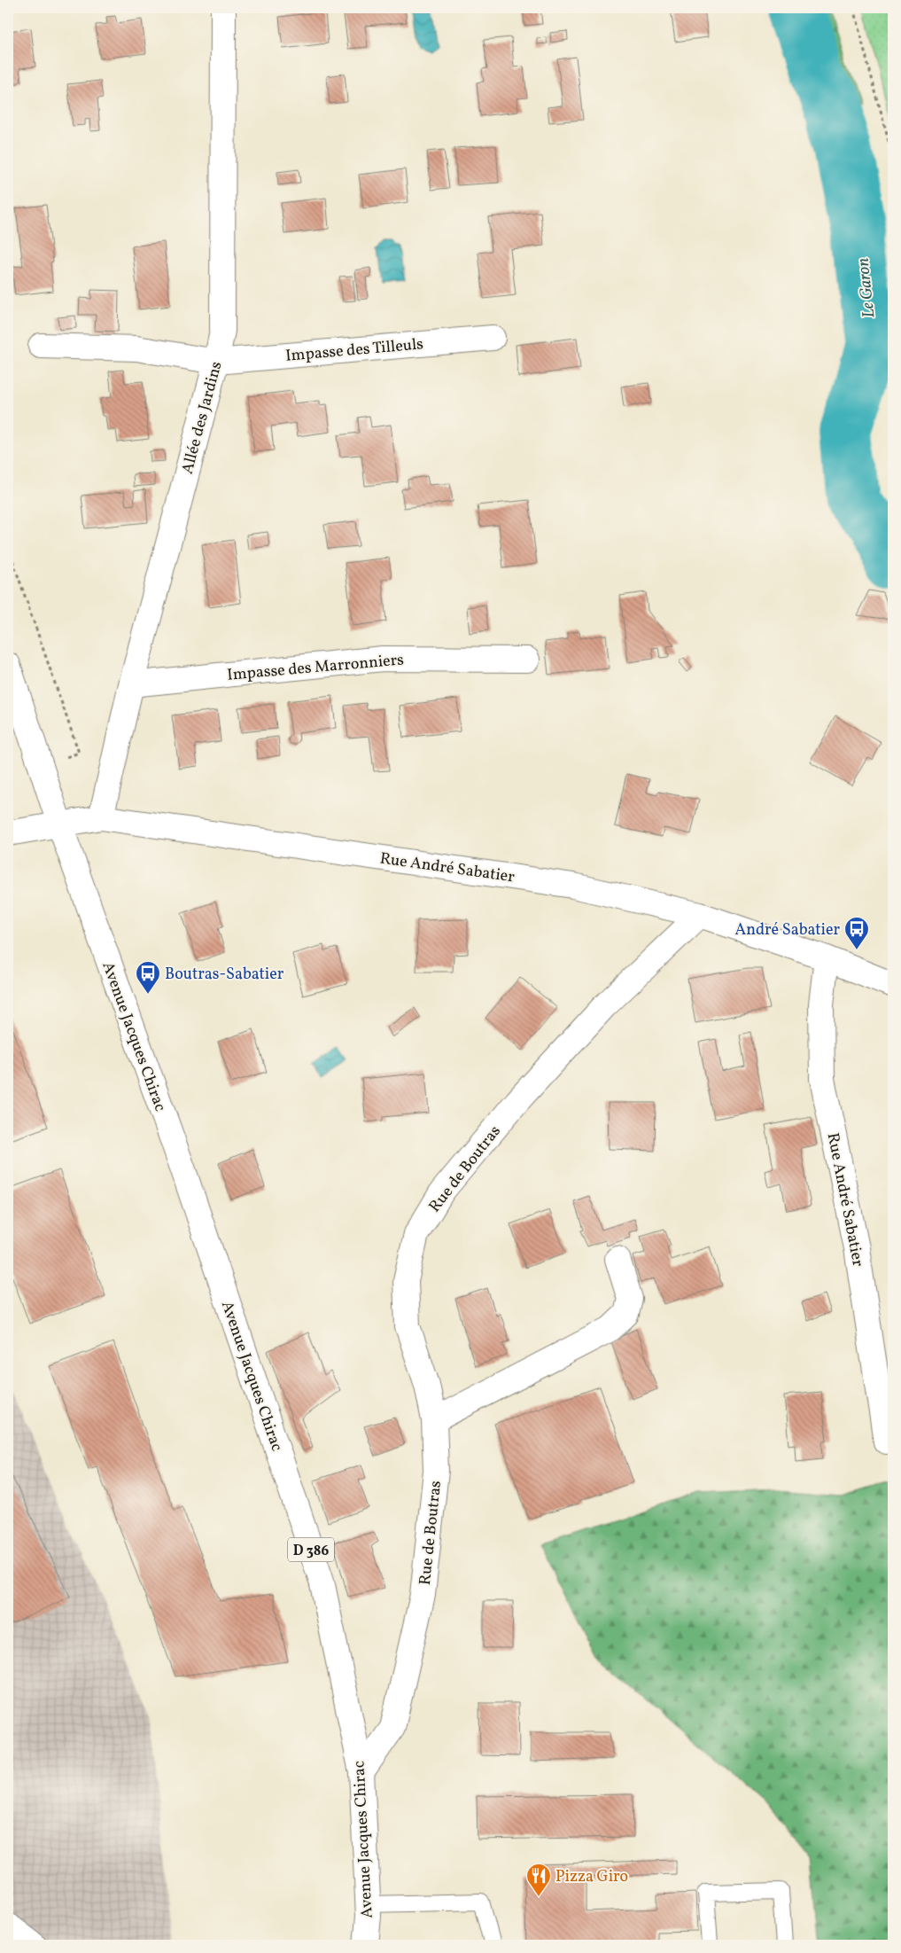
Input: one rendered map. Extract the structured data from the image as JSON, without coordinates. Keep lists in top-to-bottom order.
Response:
{
  "streets": {
    "street": [
      "Impasse des Tilleuls",
      "Allée des Jardins",
      "Impasse des Marronniers",
      "Rue André Sabatier",
      "Avenue Jacques Chirac",
      "Rue de Boutras",
      "D 386"
    ]
  },
  "crossings": [
    ["Impasse des Tilleuls", "Allée des Jardins"],
    ["Allée des Jardins", "Impasse des Marronniers"],
    ["Allée des Jardins", "Rue André Sabatier"],
    ["Rue André Sabatier", "Avenue Jacques Chirac"],
    ["Rue André Sabatier", "Rue de Boutras"],
    ["Rue André Sabatier", "D 386"],
    ["Avenue Jacques Chirac", "Rue de Boutras"],
    ["Avenue Jacques Chirac", "D 386"]
  ],
  "water": ["Le Garon"],
  "places": {
    "bus stop": ["André Sabatier", "Boutras-Sabatier"],
    "restaurant": ["Pizza Giro"]
  }
}
